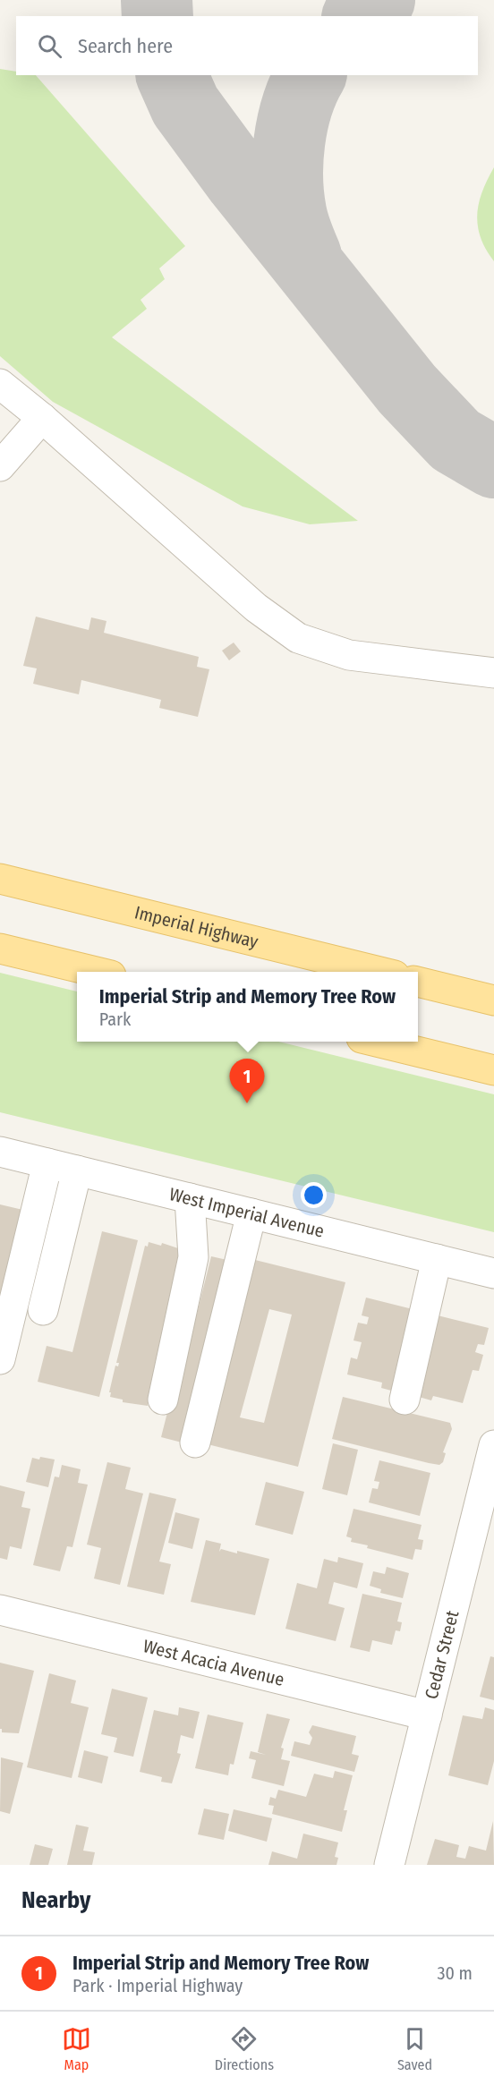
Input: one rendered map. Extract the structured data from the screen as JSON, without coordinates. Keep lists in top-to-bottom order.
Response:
{
  "streets": {
    "main road": ["Imperial Highway"],
    "street": ["West Imperial Avenue", "Cedar Street", "West Acacia Avenue"]
  },
  "crossings": [
    ["Cedar Street", "West Acacia Avenue"]
  ],
  "page": {
    "search": "Search here",
    "popup": ["Imperial Strip and Memory Tree Row", "Park"],
    "pins": "1",
    "heading": "Nearby",
    "list": [
      {
        "mark": "1",
        "name": "Imperial Strip and Memory Tree Row",
        "note": "Park · Imperial Highway",
        "value": "30 m"
      }
    ],
    "nav": ["Map", "Directions", "Saved"]
  }
}
